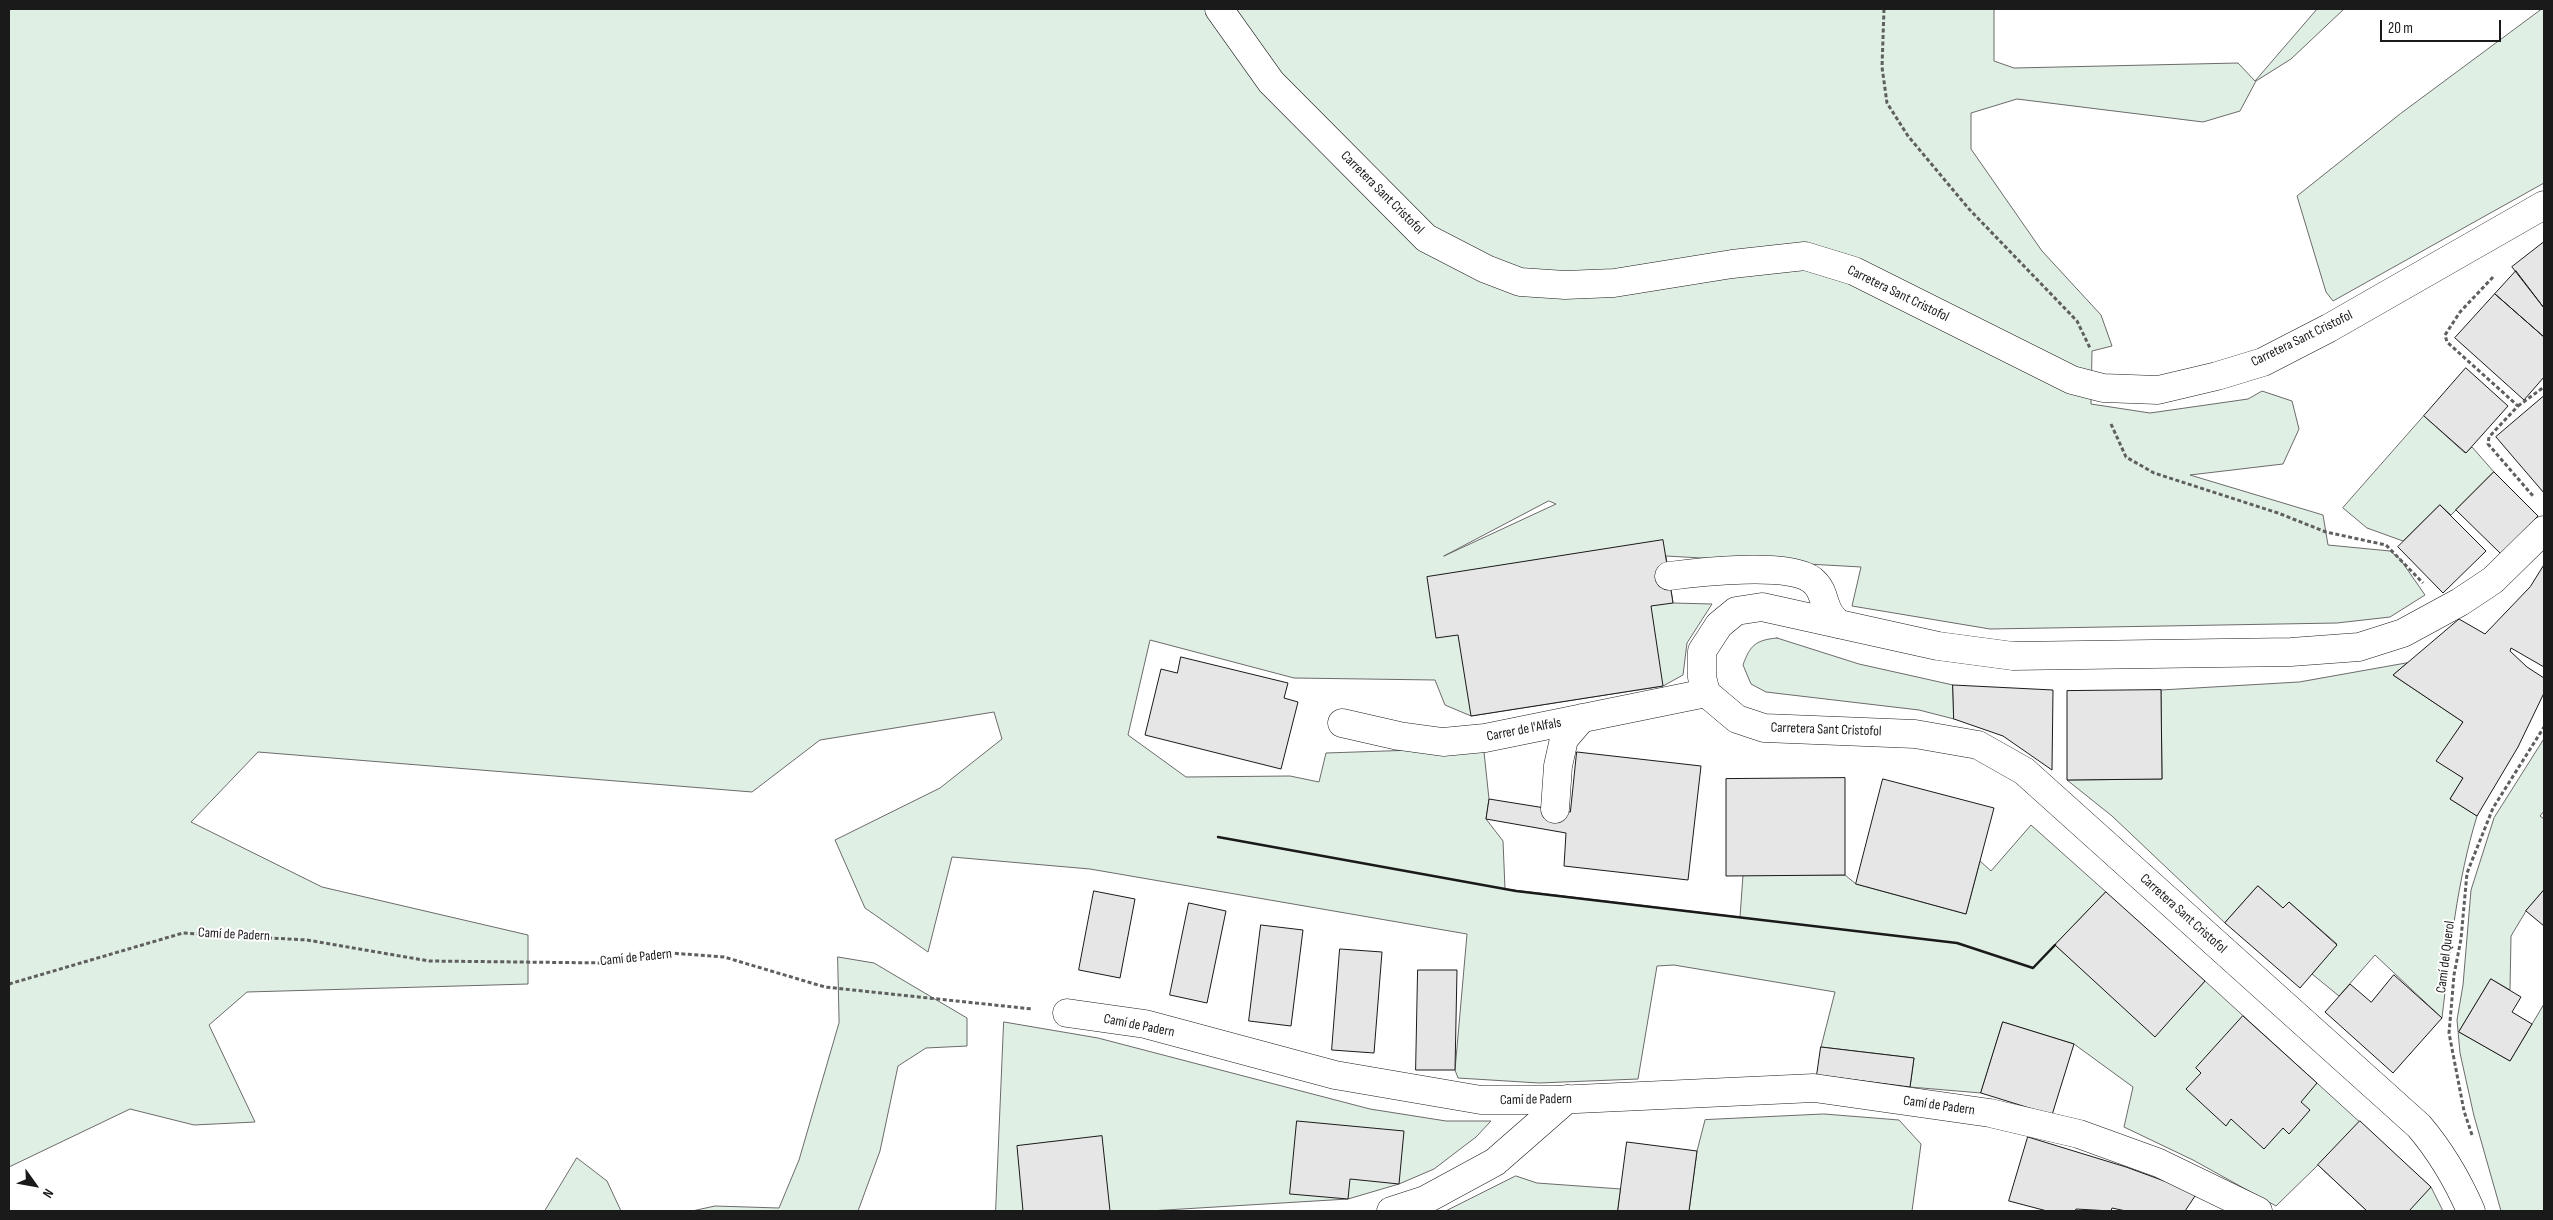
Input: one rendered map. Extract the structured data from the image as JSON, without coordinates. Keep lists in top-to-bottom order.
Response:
{
  "streets": {
    "main road": ["Carretera Sant Cristofol", "Carrer de l'Alfals", "Camí de Padern"],
    "path": ["Camí del Querol"]
  },
  "crossings": [
    ["Carretera Sant Cristofol", "Carrer de l'Alfals"]
  ],
  "scale_bar": "20 m",
  "north": "bottom right"
}
